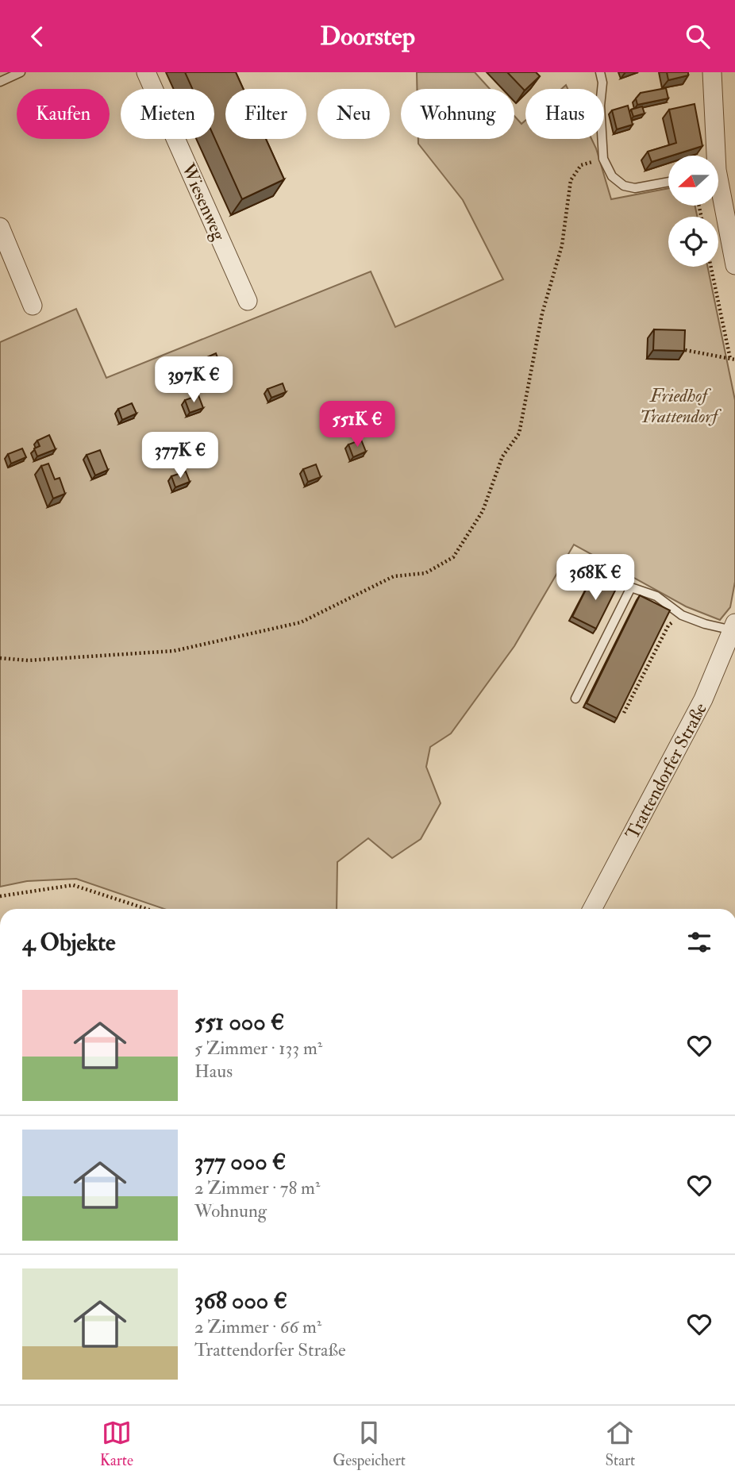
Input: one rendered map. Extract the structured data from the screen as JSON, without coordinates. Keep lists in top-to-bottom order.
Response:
{
  "streets": {
    "street": ["Wiesenweg", "Trattendorfer Straße"]
  },
  "parks": ["Friedhof Trattendorf"],
  "north": "left",
  "page": {
    "header": "Doorstep",
    "chip": [
      "Kaufen",
      "Mieten",
      "Filter",
      "Neu",
      "Wohnung",
      "Haus"
    ],
    "price": [
      "397K €",
      "551K €",
      "377K €",
      "368K €"
    ],
    "heading": "4 Objekte",
    "list": [
      {
        "name": "551 000 €",
        "note": "5 Zimmer · 133 m² · Haus"
      },
      {
        "name": "377 000 €",
        "note": "2 Zimmer · 78 m² · Wohnung"
      },
      {
        "name": "368 000 €",
        "note": "2 Zimmer · 66 m² · Trattendorfer Straße"
      }
    ],
    "tabs": ["Karte", "Gespeichert", "Start"]
  }
}
